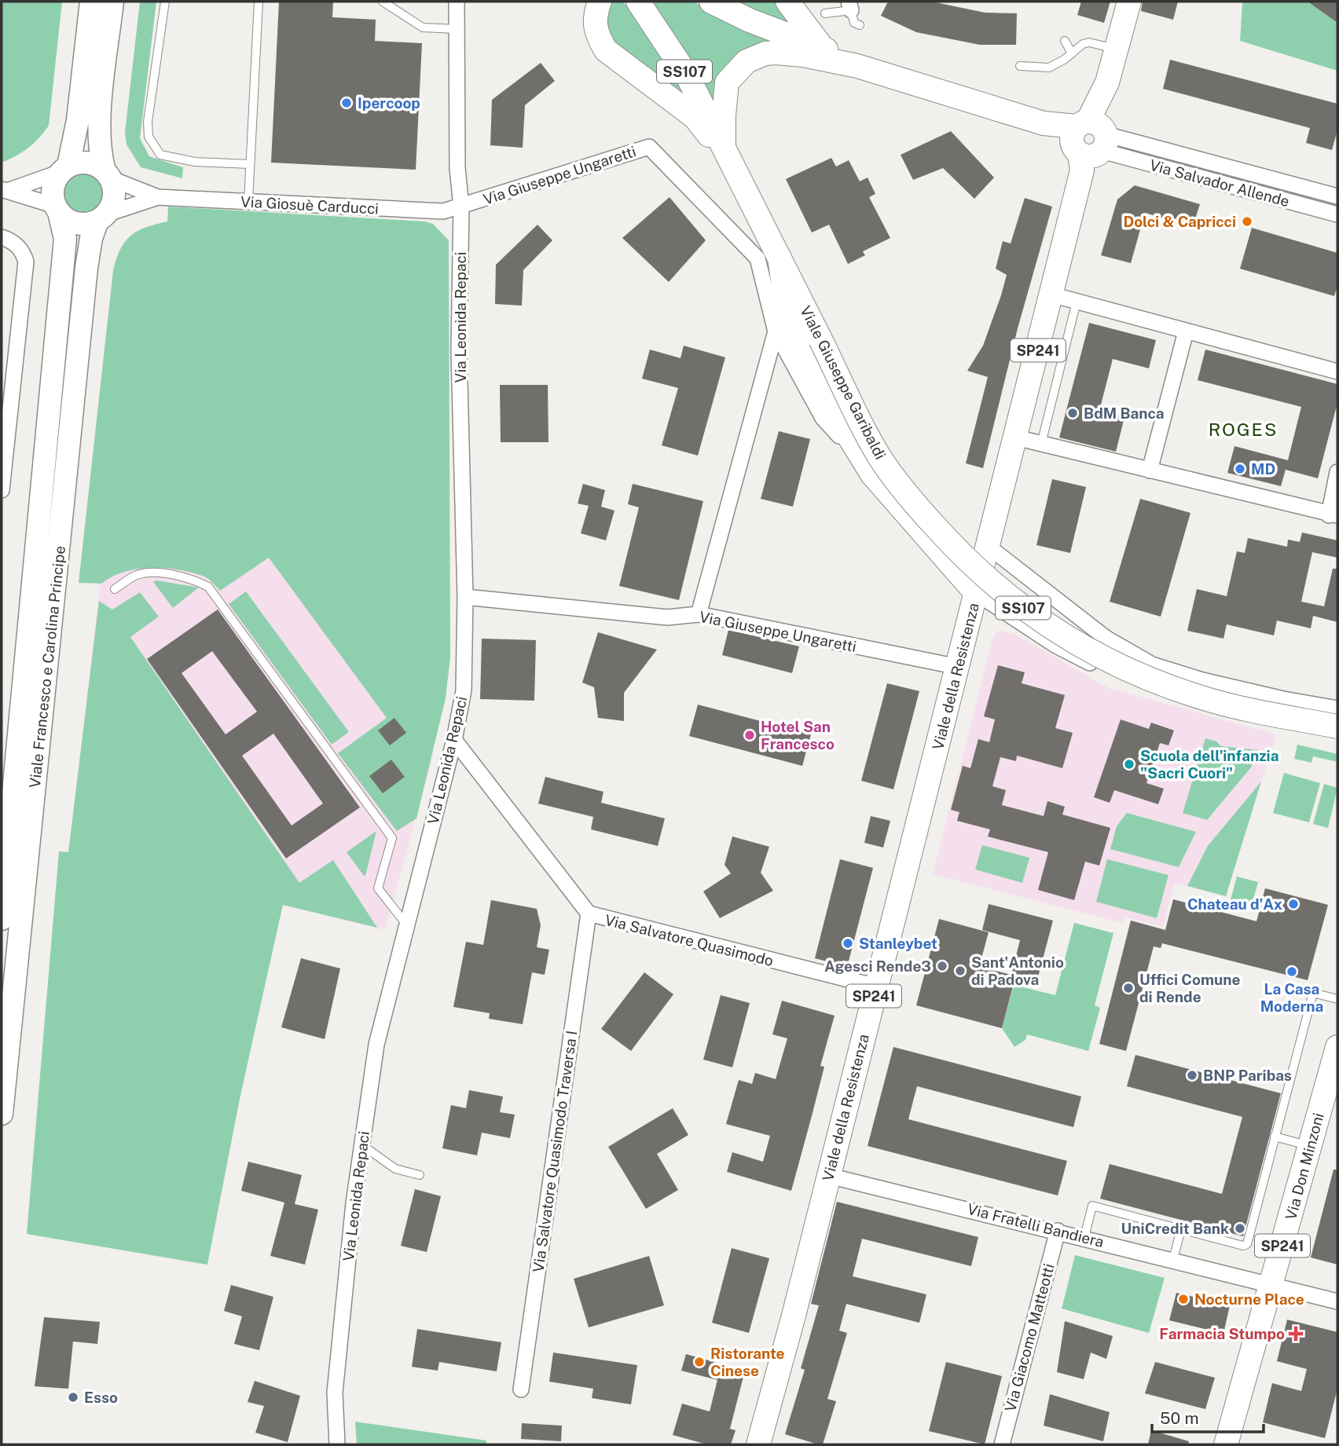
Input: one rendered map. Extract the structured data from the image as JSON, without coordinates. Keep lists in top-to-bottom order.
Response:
{
  "streets": {
    "main road": [
      "SS107",
      "SP241",
      "Viale Giuseppe Garibaldi",
      "Viale della Resistenza",
      "Via Don Minzoni"
    ],
    "street": [
      "Via Giuseppe Ungaretti",
      "Via Salvador Allende",
      "Via Giosuè Carducci",
      "Via Leonida Repaci",
      "Viale Francesco e Carolina Principe",
      "Via Salvatore Quasimodo",
      "Via Salvatore Quasimodo Traversa I",
      "Via Fratelli Bandiera",
      "Via Giacomo Matteotti"
    ]
  },
  "crossings": [
    ["Via Giuseppe Ungaretti", "Via Giosuè Carducci"],
    ["Via Giuseppe Ungaretti", "Via Leonida Repaci"],
    ["Via Giuseppe Ungaretti", "Viale della Resistenza"],
    ["Via Salvador Allende", "SP241"],
    ["Via Giosuè Carducci", "Via Leonida Repaci"],
    ["Via Giosuè Carducci", "Viale Francesco e Carolina Principe"],
    ["Via Leonida Repaci", "Via Salvatore Quasimodo"],
    ["SP241", "Viale della Resistenza"],
    ["Viale della Resistenza", "Via Salvatore Quasimodo"],
    ["Viale della Resistenza", "Via Fratelli Bandiera"],
    ["Via Salvatore Quasimodo", "Via Salvatore Quasimodo Traversa I"],
    ["Via Don Minzoni", "Via Fratelli Bandiera"],
    ["Via Fratelli Bandiera", "Via Giacomo Matteotti"]
  ],
  "districts": ["ROGES"],
  "places": {
    "other": [
      "Ipercoop",
      "Dolci & Capricci",
      "BdM Banca",
      "MD",
      "Hotel San Francesco",
      "Scuola dell'infanzia \"Sacri Cuori\"",
      "Chateau d'Ax",
      "Stanleybet",
      "Agesci Rende3",
      "Sant'Antonio di Padova",
      "La Casa Moderna",
      "Uffici Comune di Rende",
      "BNP Paribas",
      "UniCredit Bank",
      "Nocturne Place",
      "Ristorante Cinese",
      "Esso"
    ],
    "health": ["Farmacia Stumpo"]
  },
  "scale_bar": "50 m"
}
